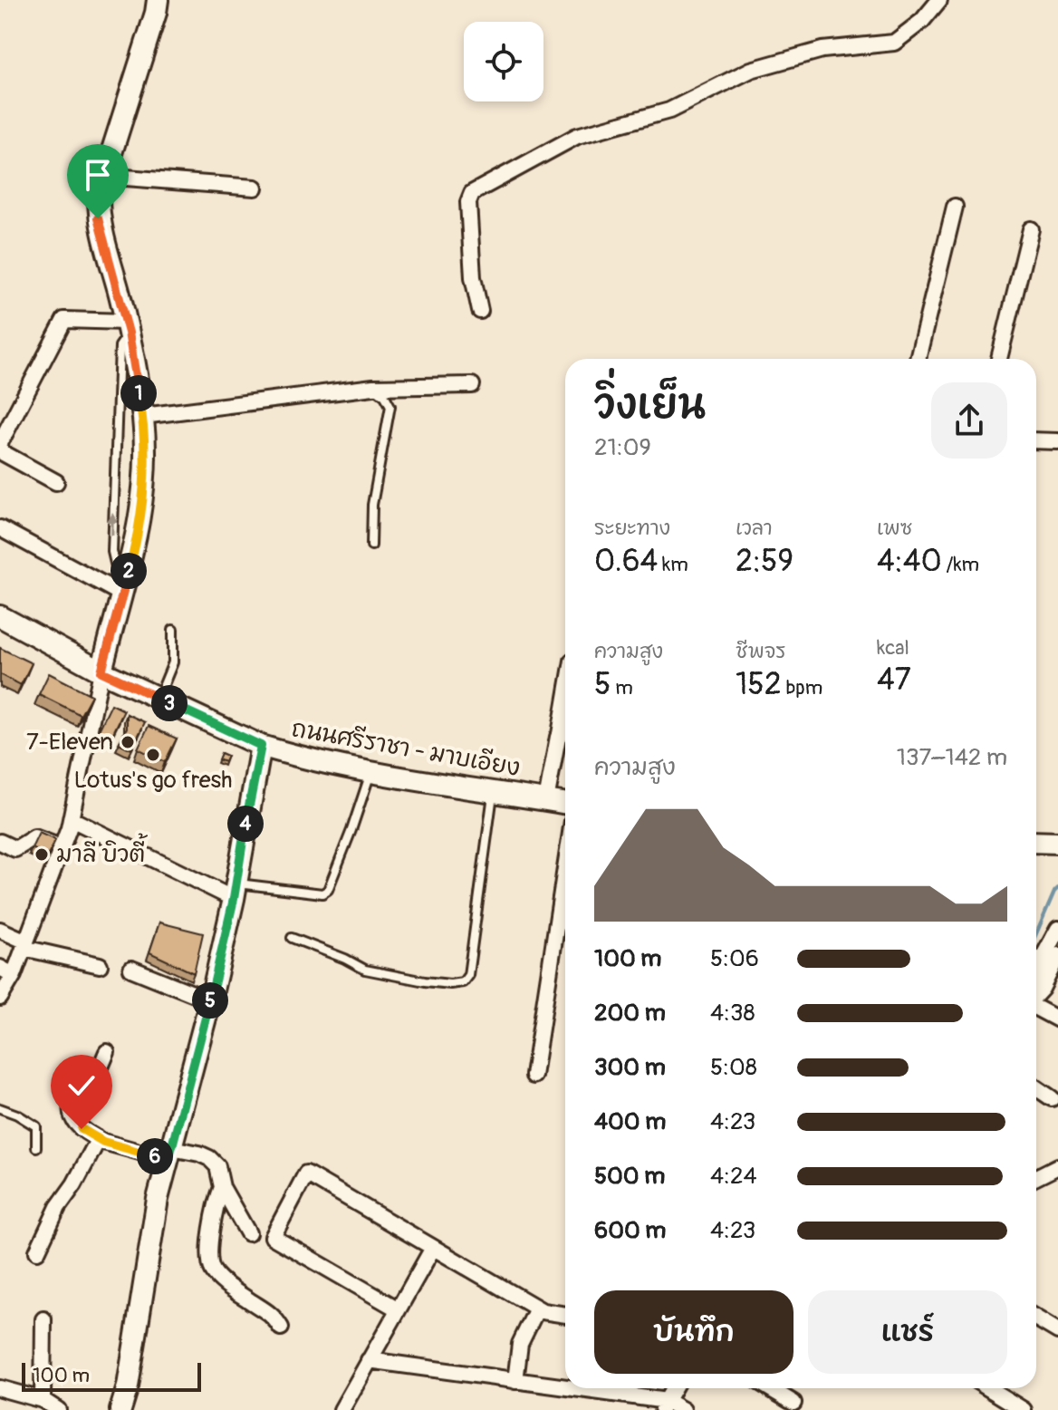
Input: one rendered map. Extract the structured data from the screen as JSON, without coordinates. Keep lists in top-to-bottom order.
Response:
{
  "streets": {
    "street": ["ถนนศรีราชา - มาบเอียง"]
  },
  "places": ["7-Eleven", "Lotus's go fresh", "มาลี บิวตี้"],
  "scale_bar": "100 m",
  "page": {
    "heading": ["วิ่งเย็น", "21:09"],
    "pins": [
      "1",
      "2",
      "3",
      "4",
      "5",
      "6"
    ],
    "stats": [
      ["ระยะทาง", "0.64 km"],
      ["เวลา", "2:59"],
      ["เพซ", "4:40 /km"],
      ["ความสูง", "5 m"],
      ["ชีพจร", "152 bpm"],
      ["kcal", "47"]
    ],
    "chart": ["ความสูง", "137–142 m"],
    "list": [
      {
        "name": "100 m",
        "note": "5:06"
      },
      {
        "name": "200 m",
        "note": "4:38"
      },
      {
        "name": "300 m",
        "note": "5:08"
      },
      {
        "name": "400 m",
        "note": "4:23"
      },
      {
        "name": "500 m",
        "note": "4:24"
      },
      {
        "name": "600 m",
        "note": "4:23"
      }
    ],
    "buttons": ["บันทึก", "แชร์"],
    "scale": "100 m"
  }
}
